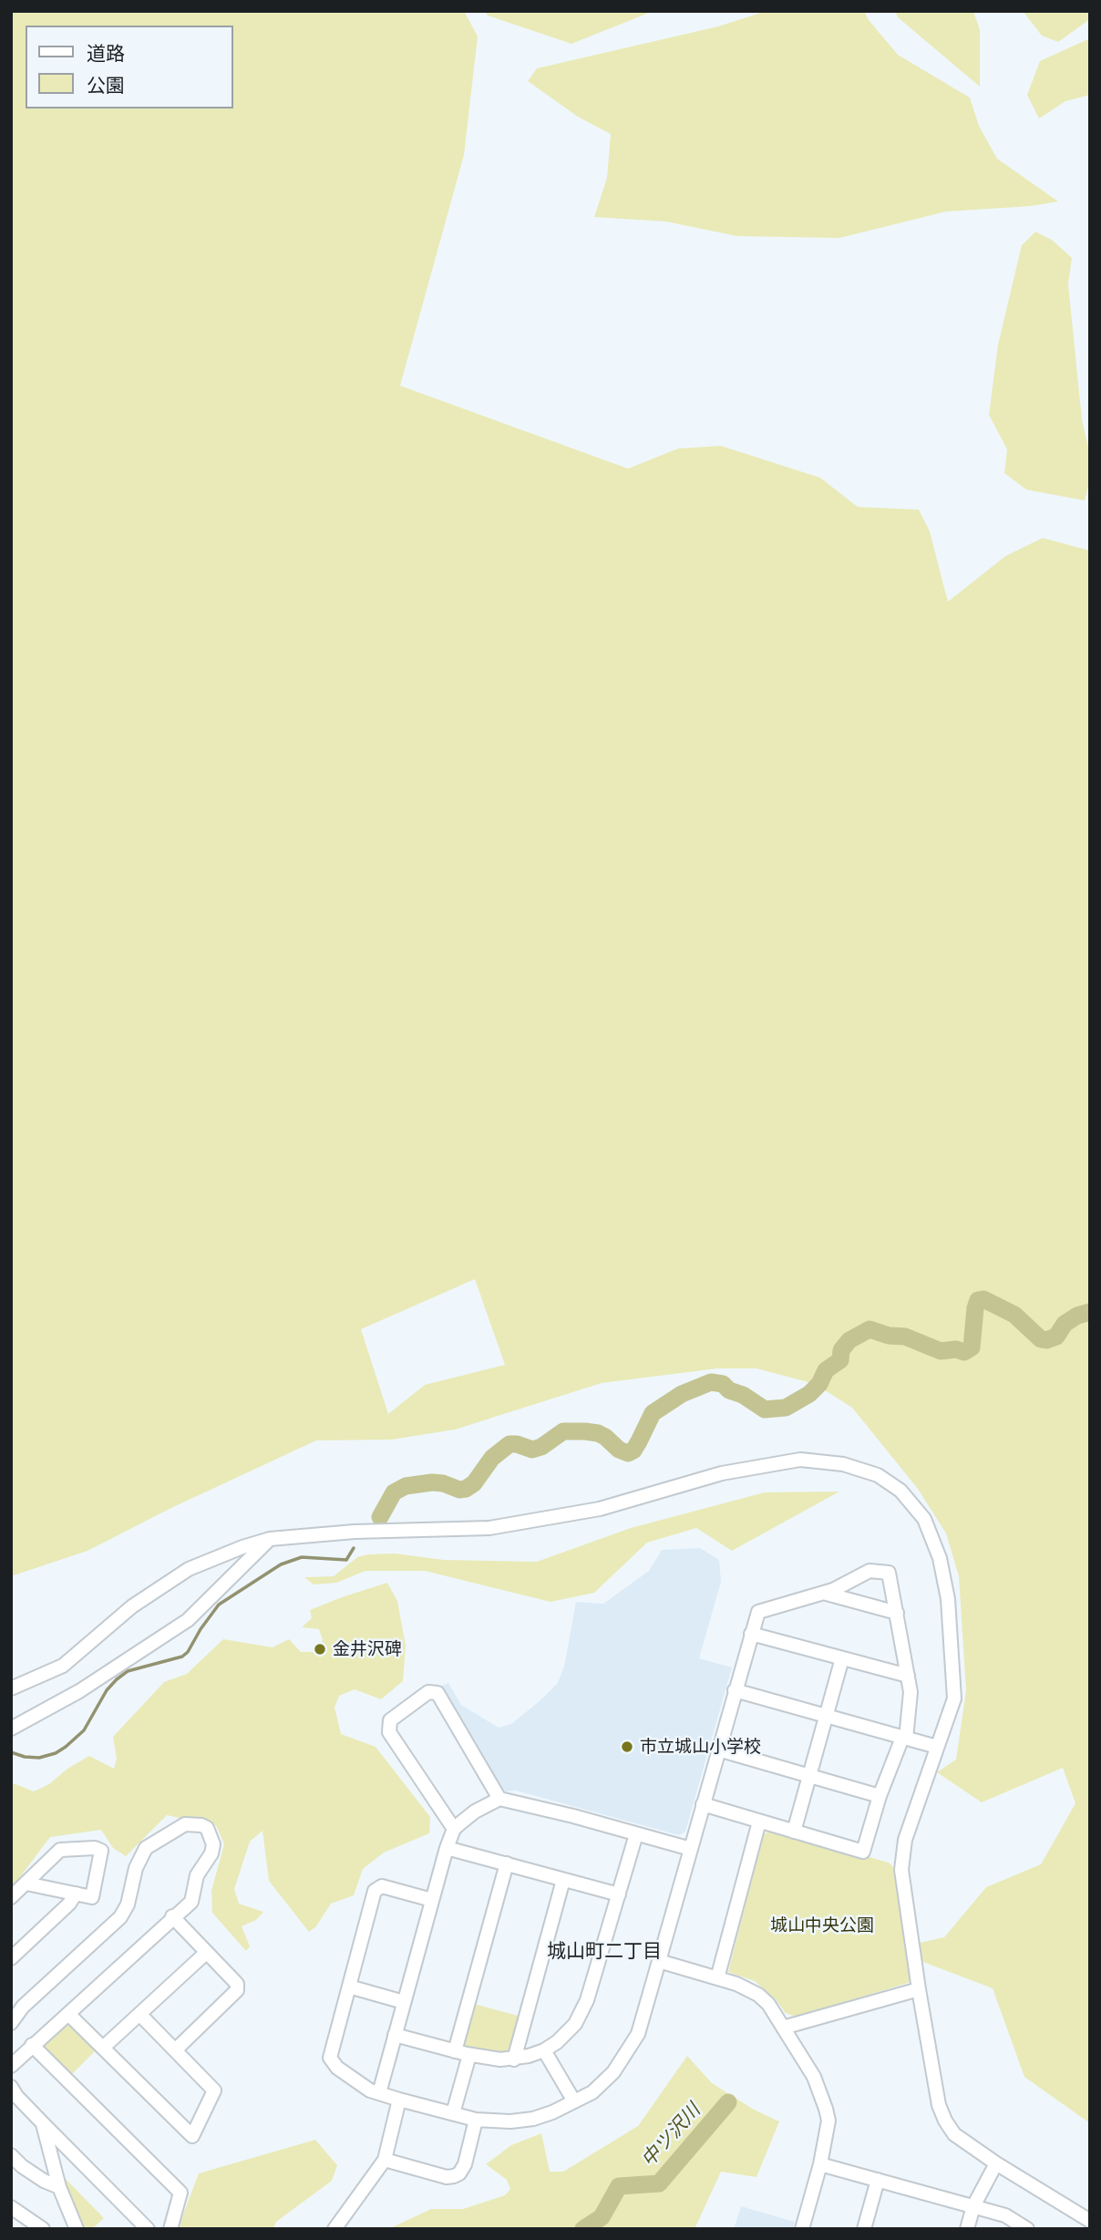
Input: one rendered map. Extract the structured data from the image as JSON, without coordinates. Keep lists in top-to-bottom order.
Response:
{
  "districts": ["城山町二丁目"],
  "water": ["中ツ沢川"],
  "parks": ["城山中央公園"],
  "places": ["金井沢碑", "市立城山小学校"],
  "legend": ["道路", "公園"]
}
